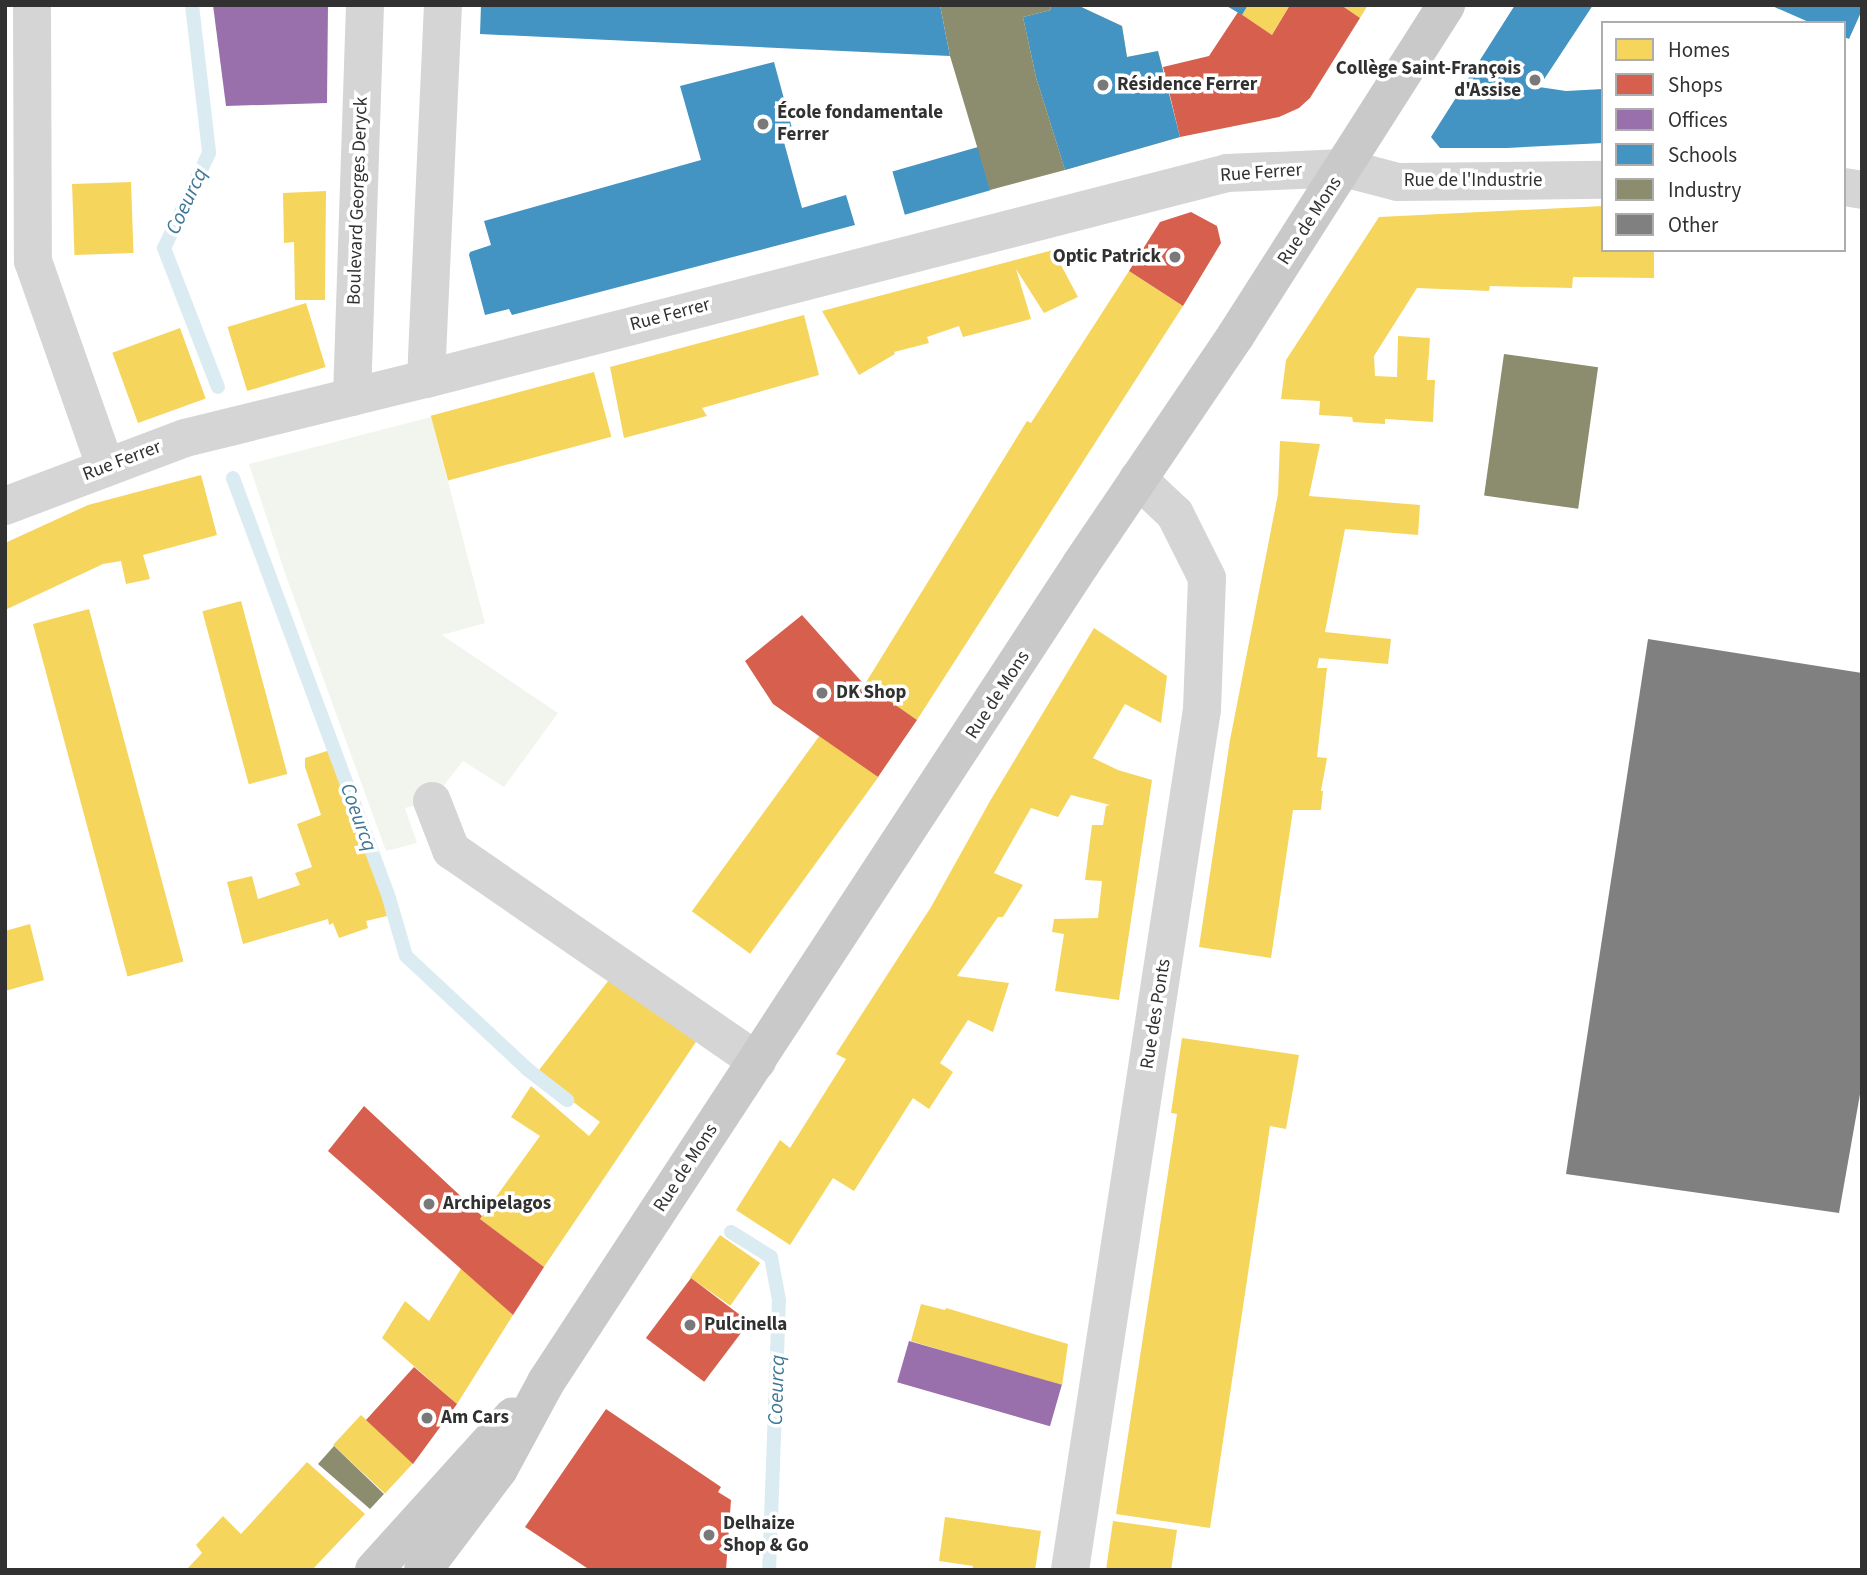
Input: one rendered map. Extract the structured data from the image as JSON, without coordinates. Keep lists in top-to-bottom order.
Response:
{
  "streets": {
    "main road": ["Rue de Mons"],
    "street": [
      "Rue Ferrer",
      "Rue de l'Industrie",
      "Boulevard Georges Deryck",
      "Rue des Ponts"
    ]
  },
  "crossings": [
    ["Rue Ferrer", "Rue de l'Industrie"],
    ["Rue Ferrer", "Boulevard Georges Deryck"],
    ["Rue Ferrer", "Rue de Mons"],
    ["Rue de l'Industrie", "Rue de Mons"],
    ["Rue de Mons", "Rue des Ponts"]
  ],
  "water": ["Coeurcq"],
  "places": [
    "Collège Saint-François d'Assise",
    "Résidence Ferrer",
    "École fondamentale Ferrer",
    "Optic Patrick",
    "DK Shop",
    "Archipelagos",
    "Pulcinella",
    "Am Cars",
    "Delhaize Shop & Go"
  ],
  "legend": [
    "Homes",
    "Shops",
    "Offices",
    "Schools",
    "Industry",
    "Other"
  ]
}
